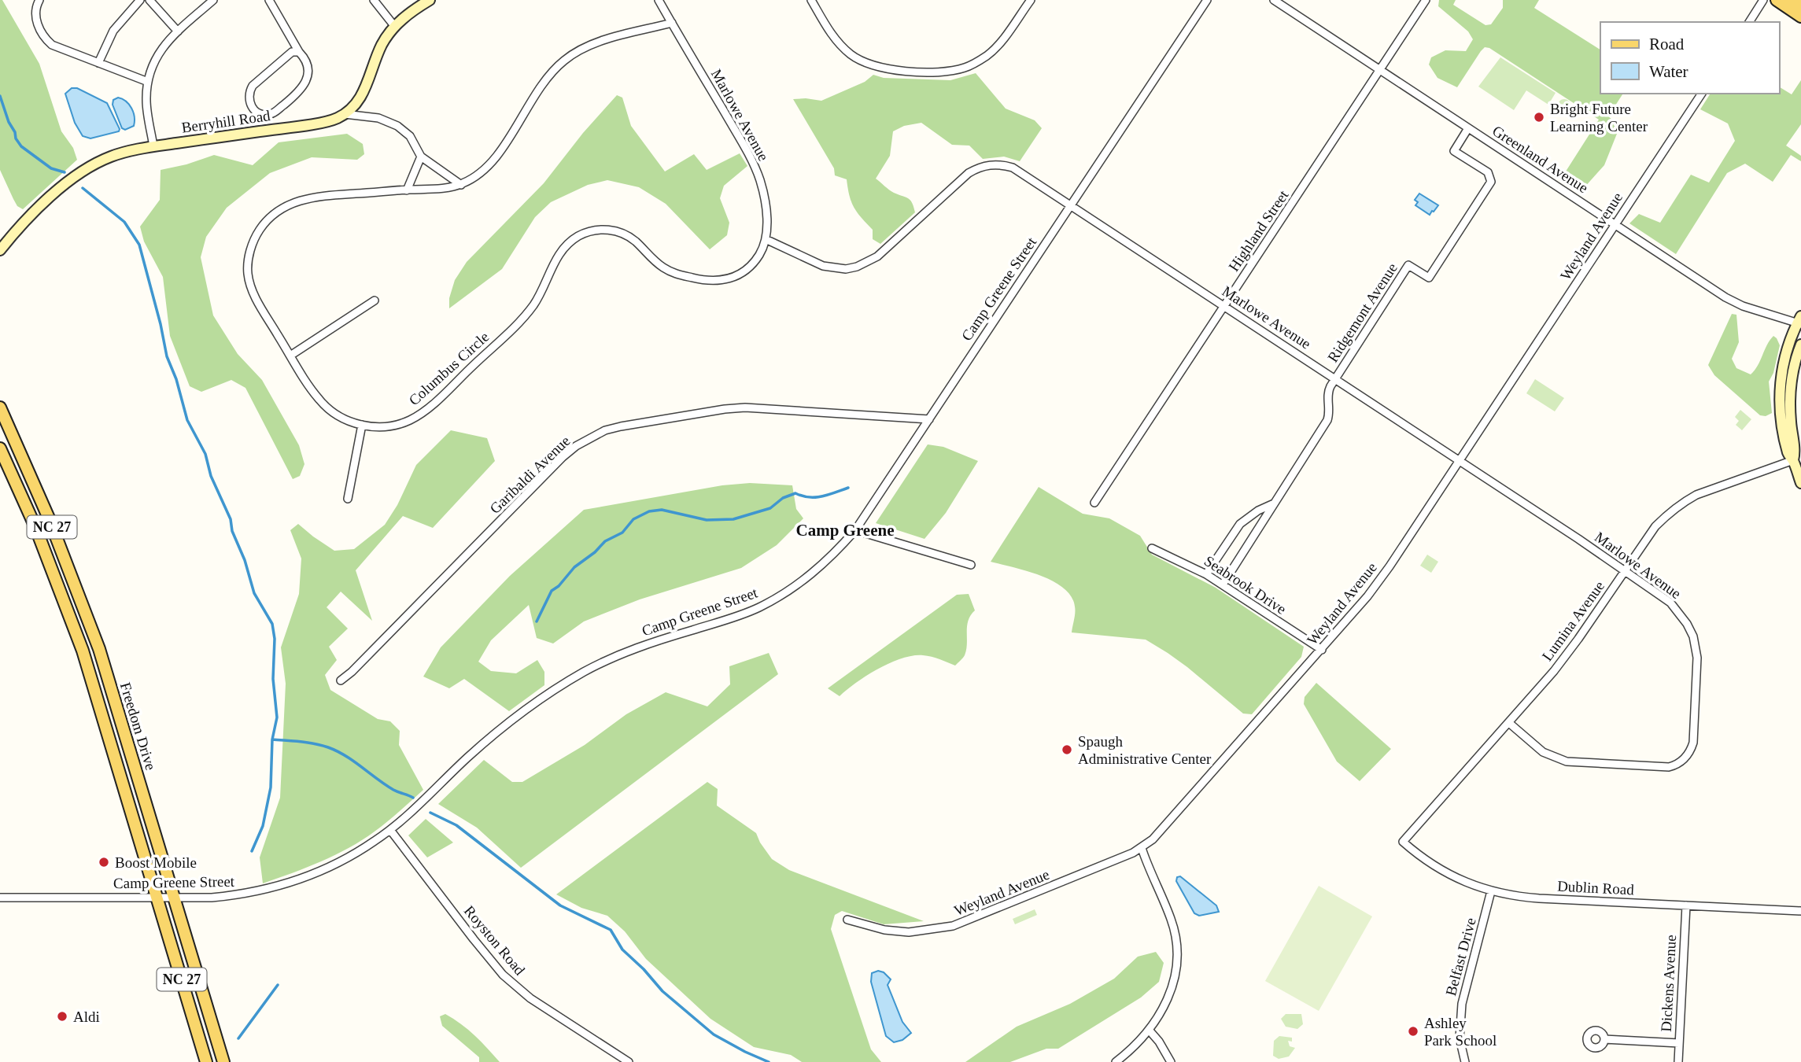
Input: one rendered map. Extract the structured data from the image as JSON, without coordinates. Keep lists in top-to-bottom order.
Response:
{
  "streets": {
    "main road": ["NC 27", "Freedom Drive"],
    "street": [
      "Marlowe Avenue",
      "Berryhill Road",
      "Greenland Avenue",
      "Highland Street",
      "Weyland Avenue",
      "Camp Greene Street",
      "Ridgemont Avenue",
      "Columbus Circle",
      "Garibaldi Avenue",
      "Seabrook Drive",
      "Lumina Avenue",
      "Dublin Road",
      "Royston Road",
      "Belfast Drive",
      "Dickens Avenue"
    ]
  },
  "crossings": [
    ["Marlowe Avenue", "Highland Street"],
    ["Marlowe Avenue", "Weyland Avenue"],
    ["Marlowe Avenue", "Camp Greene Street"],
    ["Marlowe Avenue", "Ridgemont Avenue"],
    ["Marlowe Avenue", "Columbus Circle"],
    ["Marlowe Avenue", "Lumina Avenue"],
    ["Greenland Avenue", "Highland Street"],
    ["Greenland Avenue", "Weyland Avenue"],
    ["Greenland Avenue", "Ridgemont Avenue"],
    ["Weyland Avenue", "Seabrook Drive"],
    ["Camp Greene Street", "Garibaldi Avenue"],
    ["Camp Greene Street", "Freedom Drive"],
    ["Camp Greene Street", "Royston Road"],
    ["Ridgemont Avenue", "Seabrook Drive"],
    ["Lumina Avenue", "Dublin Road"],
    ["Dublin Road", "Belfast Drive"],
    ["Dublin Road", "Dickens Avenue"]
  ],
  "districts": ["Camp Greene"],
  "places": [
    "Bright Future Learning Center",
    "Spaugh Administrative Center",
    "Boost Mobile",
    "Aldi",
    "Ashley Park School"
  ],
  "legend": ["Road", "Water"]
}
